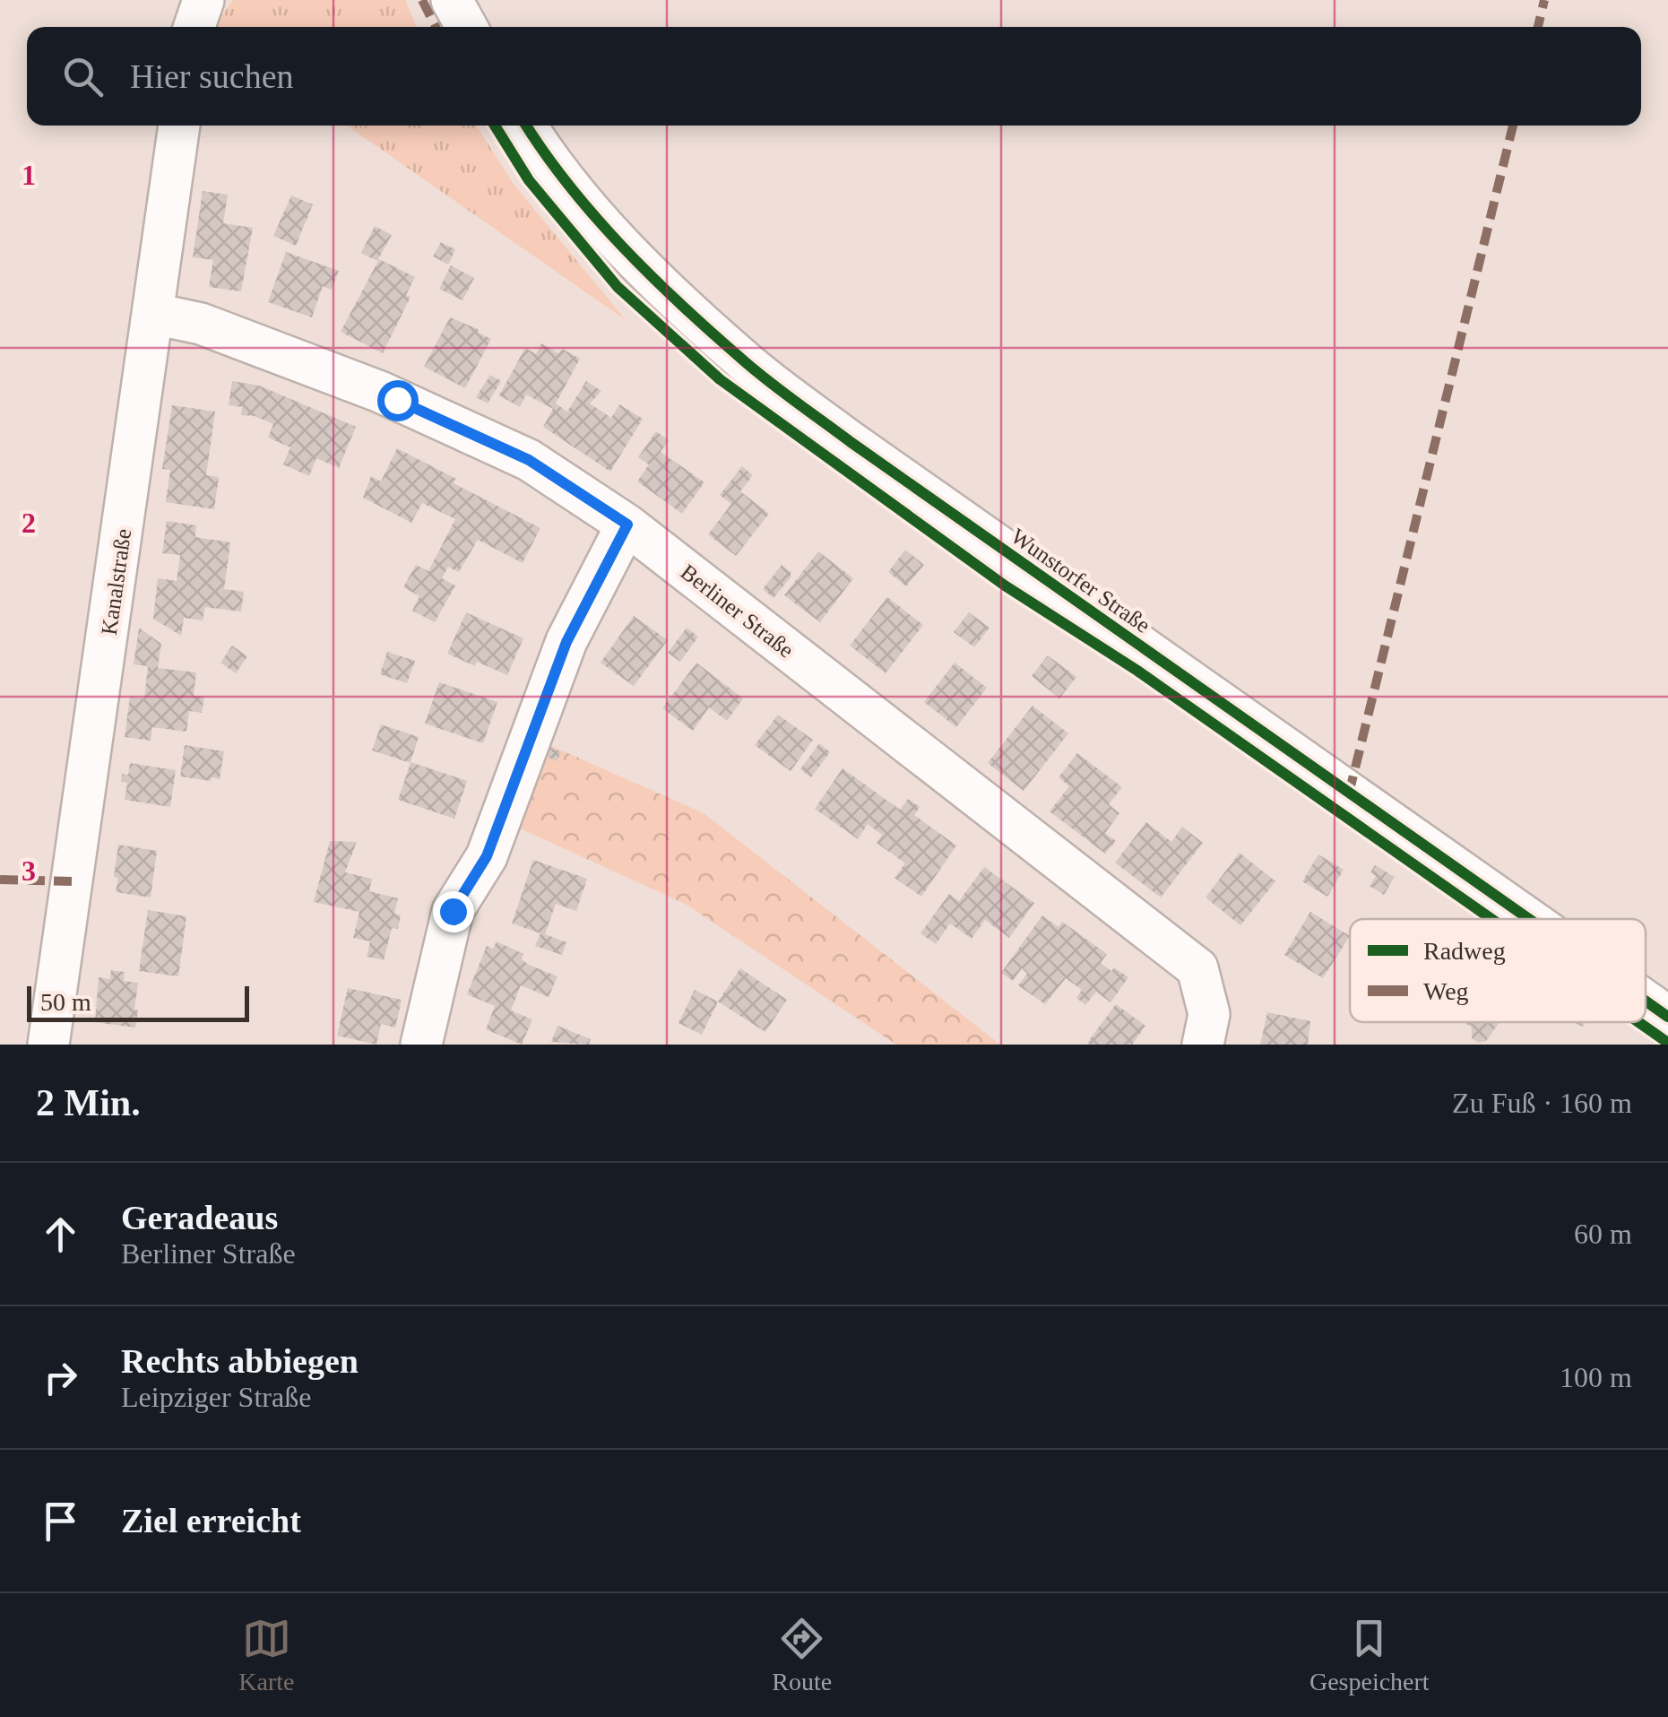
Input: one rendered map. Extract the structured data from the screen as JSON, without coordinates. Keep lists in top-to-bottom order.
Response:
{
  "streets": {
    "street": ["Wunstorfer Straße", "Kanalstraße", "Berliner Straße"]
  },
  "crossings": [
    ["Kanalstraße", "Berliner Straße"]
  ],
  "legend": ["Radweg", "Weg"],
  "scale_bar": "50 m",
  "page": {
    "search": "Hier suchen",
    "scale": "50 m",
    "heading": ["2 Min.", "Zu Fuß · 160 m"],
    "list": [
      ["Geradeaus", "Berliner Straße", "60 m"],
      ["Rechts abbiegen", "Leipziger Straße", "100 m"],
      "Ziel erreicht"
    ],
    "nav": ["Karte", "Route", "Gespeichert"]
  },
  "grid": {
    "rows": ["1", "2", "3"]
  }
}
